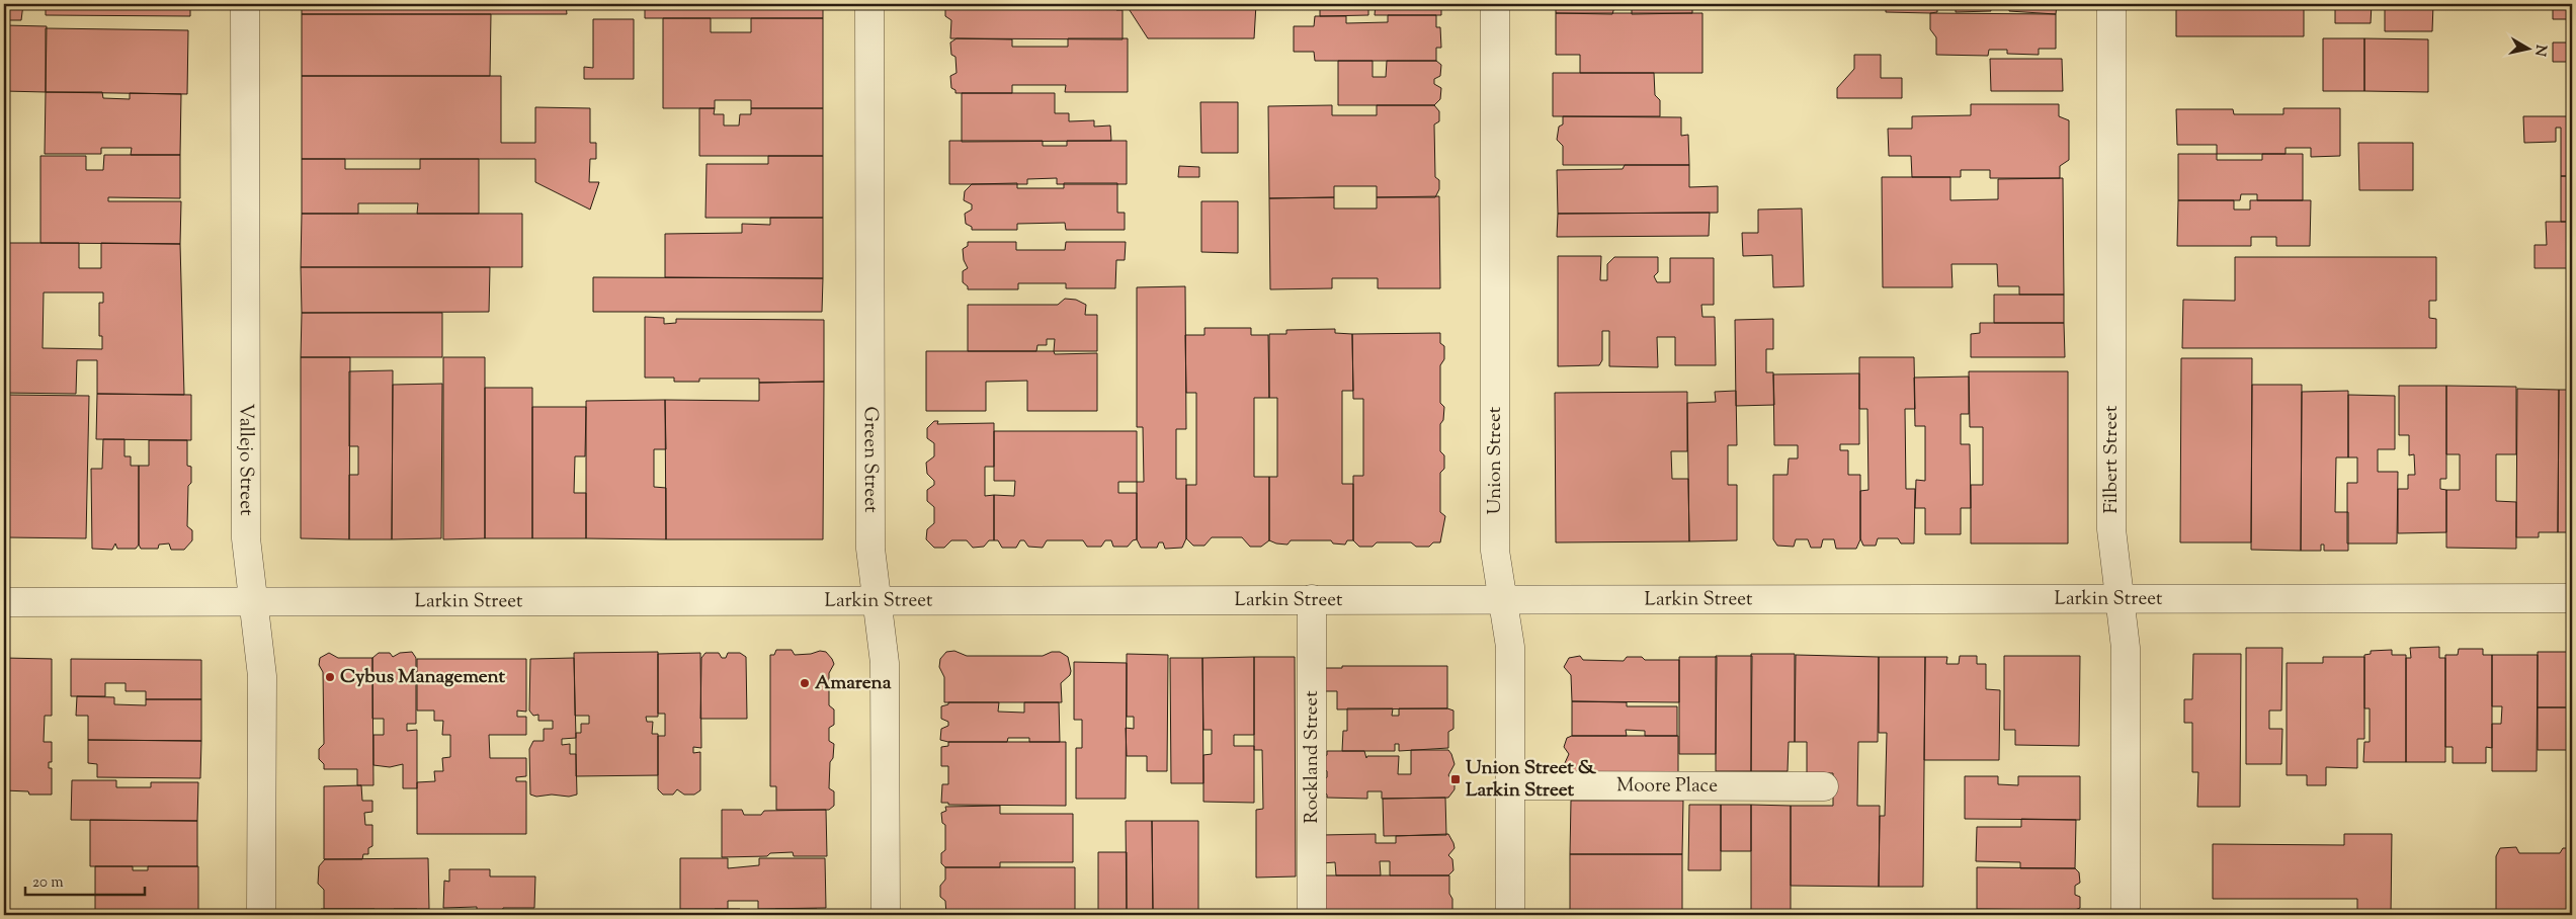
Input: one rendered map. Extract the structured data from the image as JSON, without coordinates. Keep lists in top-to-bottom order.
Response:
{
  "streets": {
    "street": [
      "Vallejo Street",
      "Green Street",
      "Filbert Street",
      "Union Street",
      "Larkin Street",
      "Rockland Street",
      "Moore Place"
    ]
  },
  "crossings": [
    ["Vallejo Street", "Larkin Street"],
    ["Green Street", "Larkin Street"],
    ["Filbert Street", "Larkin Street"],
    ["Union Street", "Larkin Street"],
    ["Union Street", "Moore Place"],
    ["Larkin Street", "Rockland Street"]
  ],
  "places": {
    "other": ["Cybus Management", "Amarena"],
    "transit": ["Union Street & Larkin Street"]
  },
  "scale_bar": "20 m",
  "north": "right"
}
